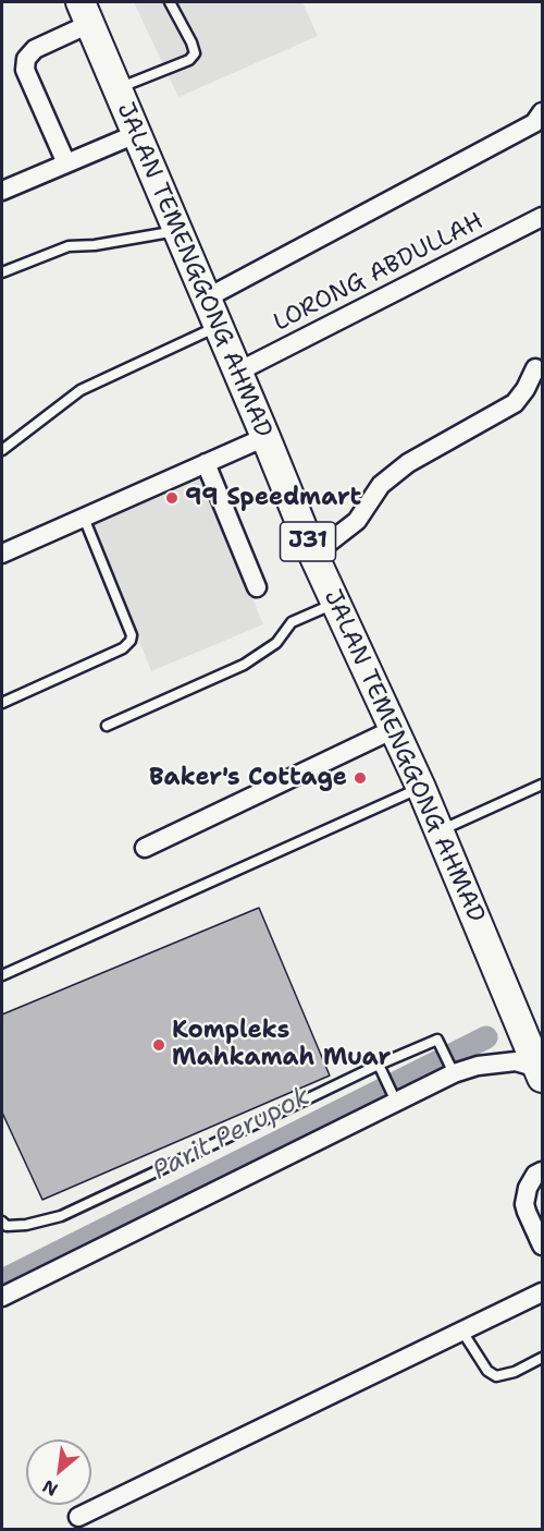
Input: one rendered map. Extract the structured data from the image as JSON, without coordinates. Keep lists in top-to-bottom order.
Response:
{
  "streets": {
    "main road": ["JALAN TEMENGGONG AHMAD", "J31"],
    "street": ["LORONG ABDULLAH"]
  },
  "crossings": [
    ["JALAN TEMENGGONG AHMAD", "LORONG ABDULLAH"]
  ],
  "water": ["Parit Perupok"],
  "places": ["99 Speedmart", "Baker's Cottage", "Kompleks Mahkamah Muar"],
  "north": "bottom left"
}
